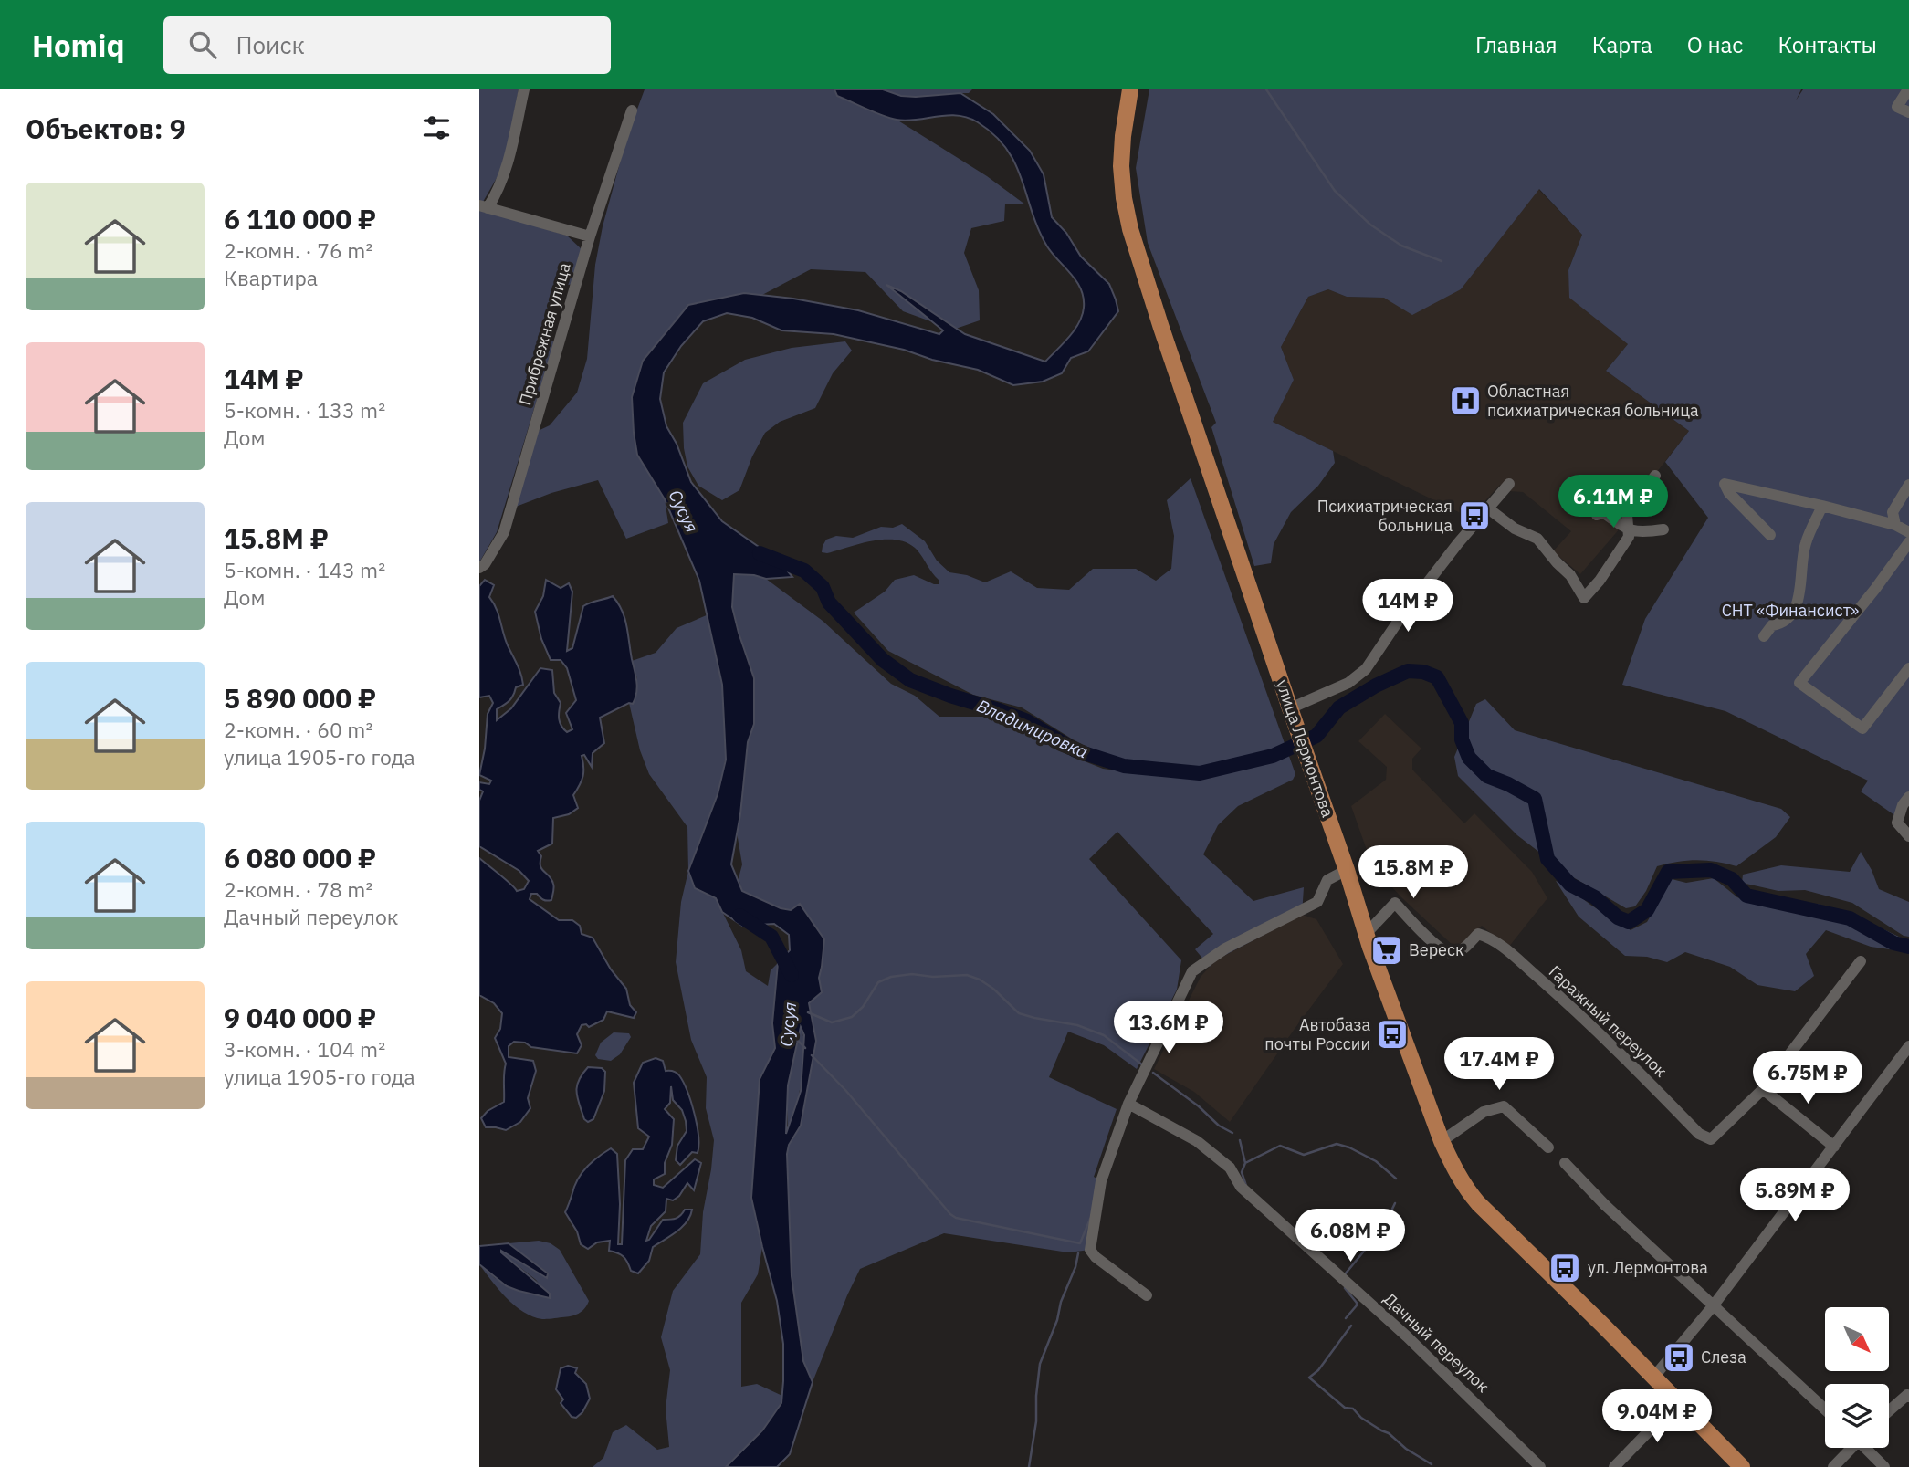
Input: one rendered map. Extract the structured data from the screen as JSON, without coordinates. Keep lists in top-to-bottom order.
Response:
{
  "streets": {
    "highway": ["улица Лермонтова"],
    "street": ["Прибрежная улица", "Гаражный переулок", "Дачный переулок"]
  },
  "crossings": [
    ["улица Лермонтова", "Гаражный переулок"]
  ],
  "water": ["Сусуя", "Владимировка"],
  "parks": ["СНТ «Финансист»"],
  "places": {
    "hospital": ["Областная психиатрическая больница"],
    "bus stop": [
      "Психиатрическая больница",
      "Автобаза почты России",
      "ул. Лермонтова",
      "Слеза"
    ],
    "supermarket": ["Вереск"]
  },
  "north": "bottom right",
  "page": {
    "header": "Homiq",
    "search": "Поиск",
    "nav": [
      "Главная",
      "Карта",
      "О нас",
      "Контакты"
    ],
    "heading": "Объектов: 9",
    "list": [
      {
        "name": "6 110 000 ₽",
        "note": "2-комн. · 76 m² · Квартира"
      },
      {
        "name": "14M ₽",
        "note": "5-комн. · 133 m² · Дом"
      },
      {
        "name": "15.8M ₽",
        "note": "5-комн. · 143 m² · Дом"
      },
      {
        "name": "5 890 000 ₽",
        "note": "2-комн. · 60 m² · улица 1905-го года"
      },
      {
        "name": "6 080 000 ₽",
        "note": "2-комн. · 78 m² · Дачный переулок"
      },
      {
        "name": "9 040 000 ₽",
        "note": "3-комн. · 104 m² · улица 1905-го года"
      }
    ],
    "price": [
      "6.11M ₽",
      "14M ₽",
      "15.8M ₽",
      "13.6M ₽",
      "17.4M ₽",
      "6.75M ₽",
      "5.89M ₽",
      "6.08M ₽",
      "9.04M ₽"
    ]
  }
}
